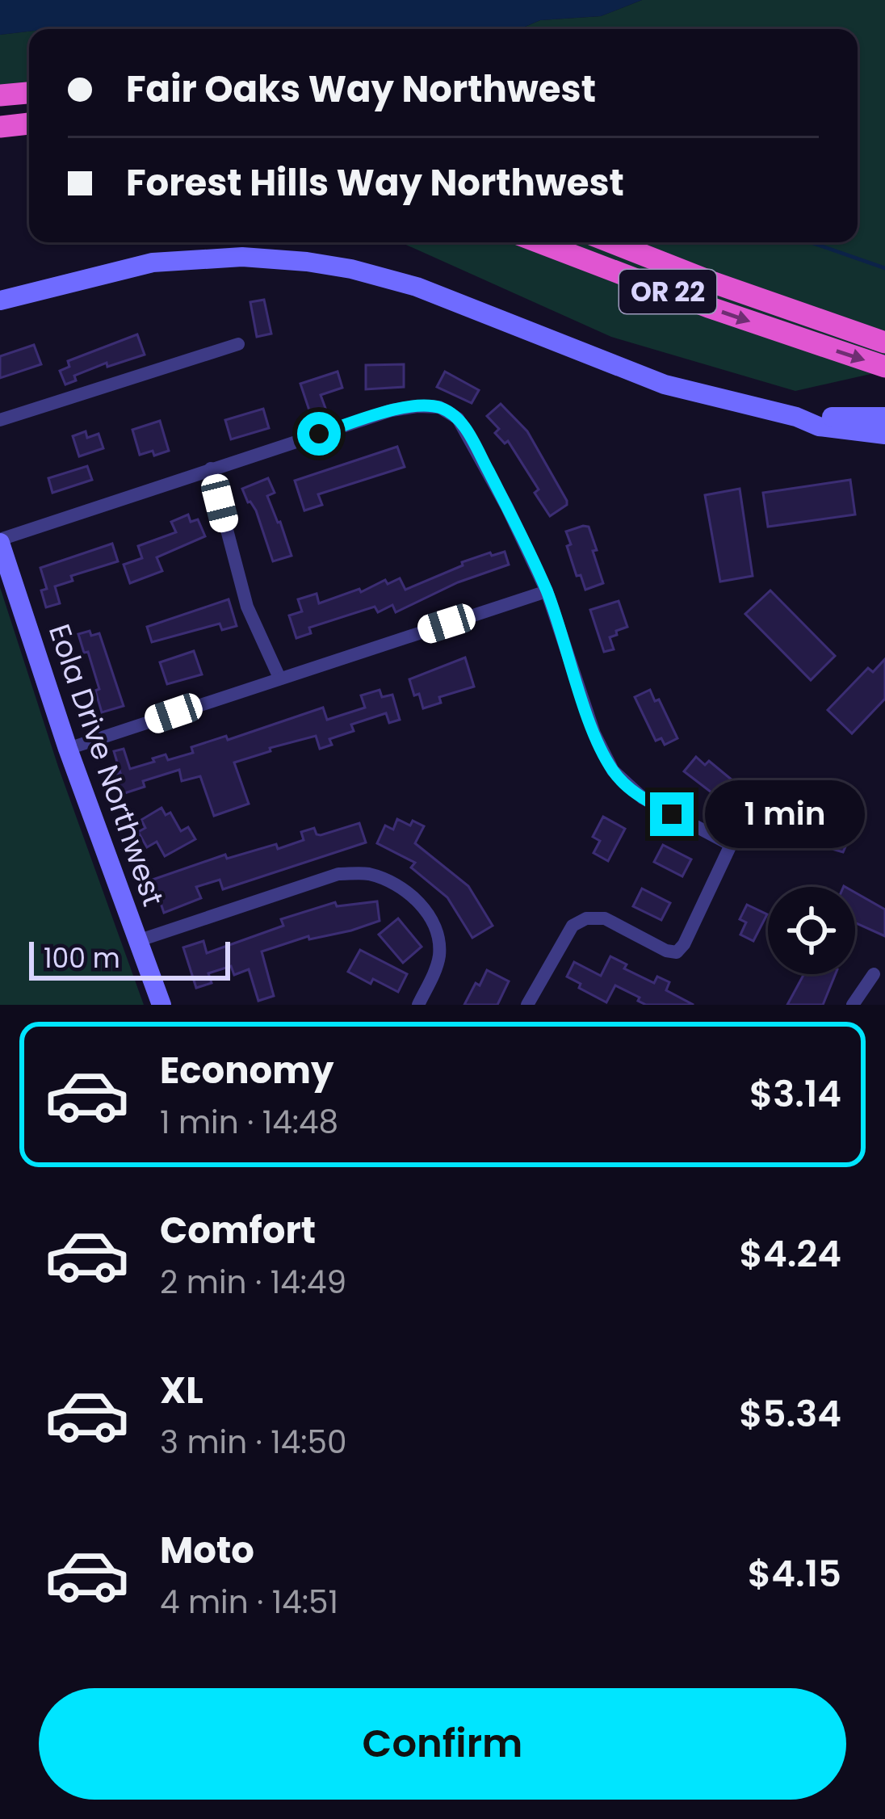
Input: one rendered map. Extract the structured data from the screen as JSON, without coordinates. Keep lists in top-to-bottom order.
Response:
{
  "streets": {
    "highway": ["OR 22"],
    "main road": ["Eola Drive Northwest"]
  },
  "scale_bar": "100 m",
  "page": {
    "banner": ["Fair Oaks Way Northwest", "Forest Hills Way Northwest"],
    "bubble": "1 min",
    "scale": "100 m",
    "list": [
      {
        "name": "Economy",
        "note": "1 min · 14:48",
        "value": "$3.14"
      },
      {
        "name": "Comfort",
        "note": "2 min · 14:49",
        "value": "$4.24"
      },
      {
        "name": "XL",
        "note": "3 min · 14:50",
        "value": "$5.34"
      },
      {
        "name": "Moto",
        "note": "4 min · 14:51",
        "value": "$4.15"
      }
    ],
    "buttons": "Confirm"
  }
}
